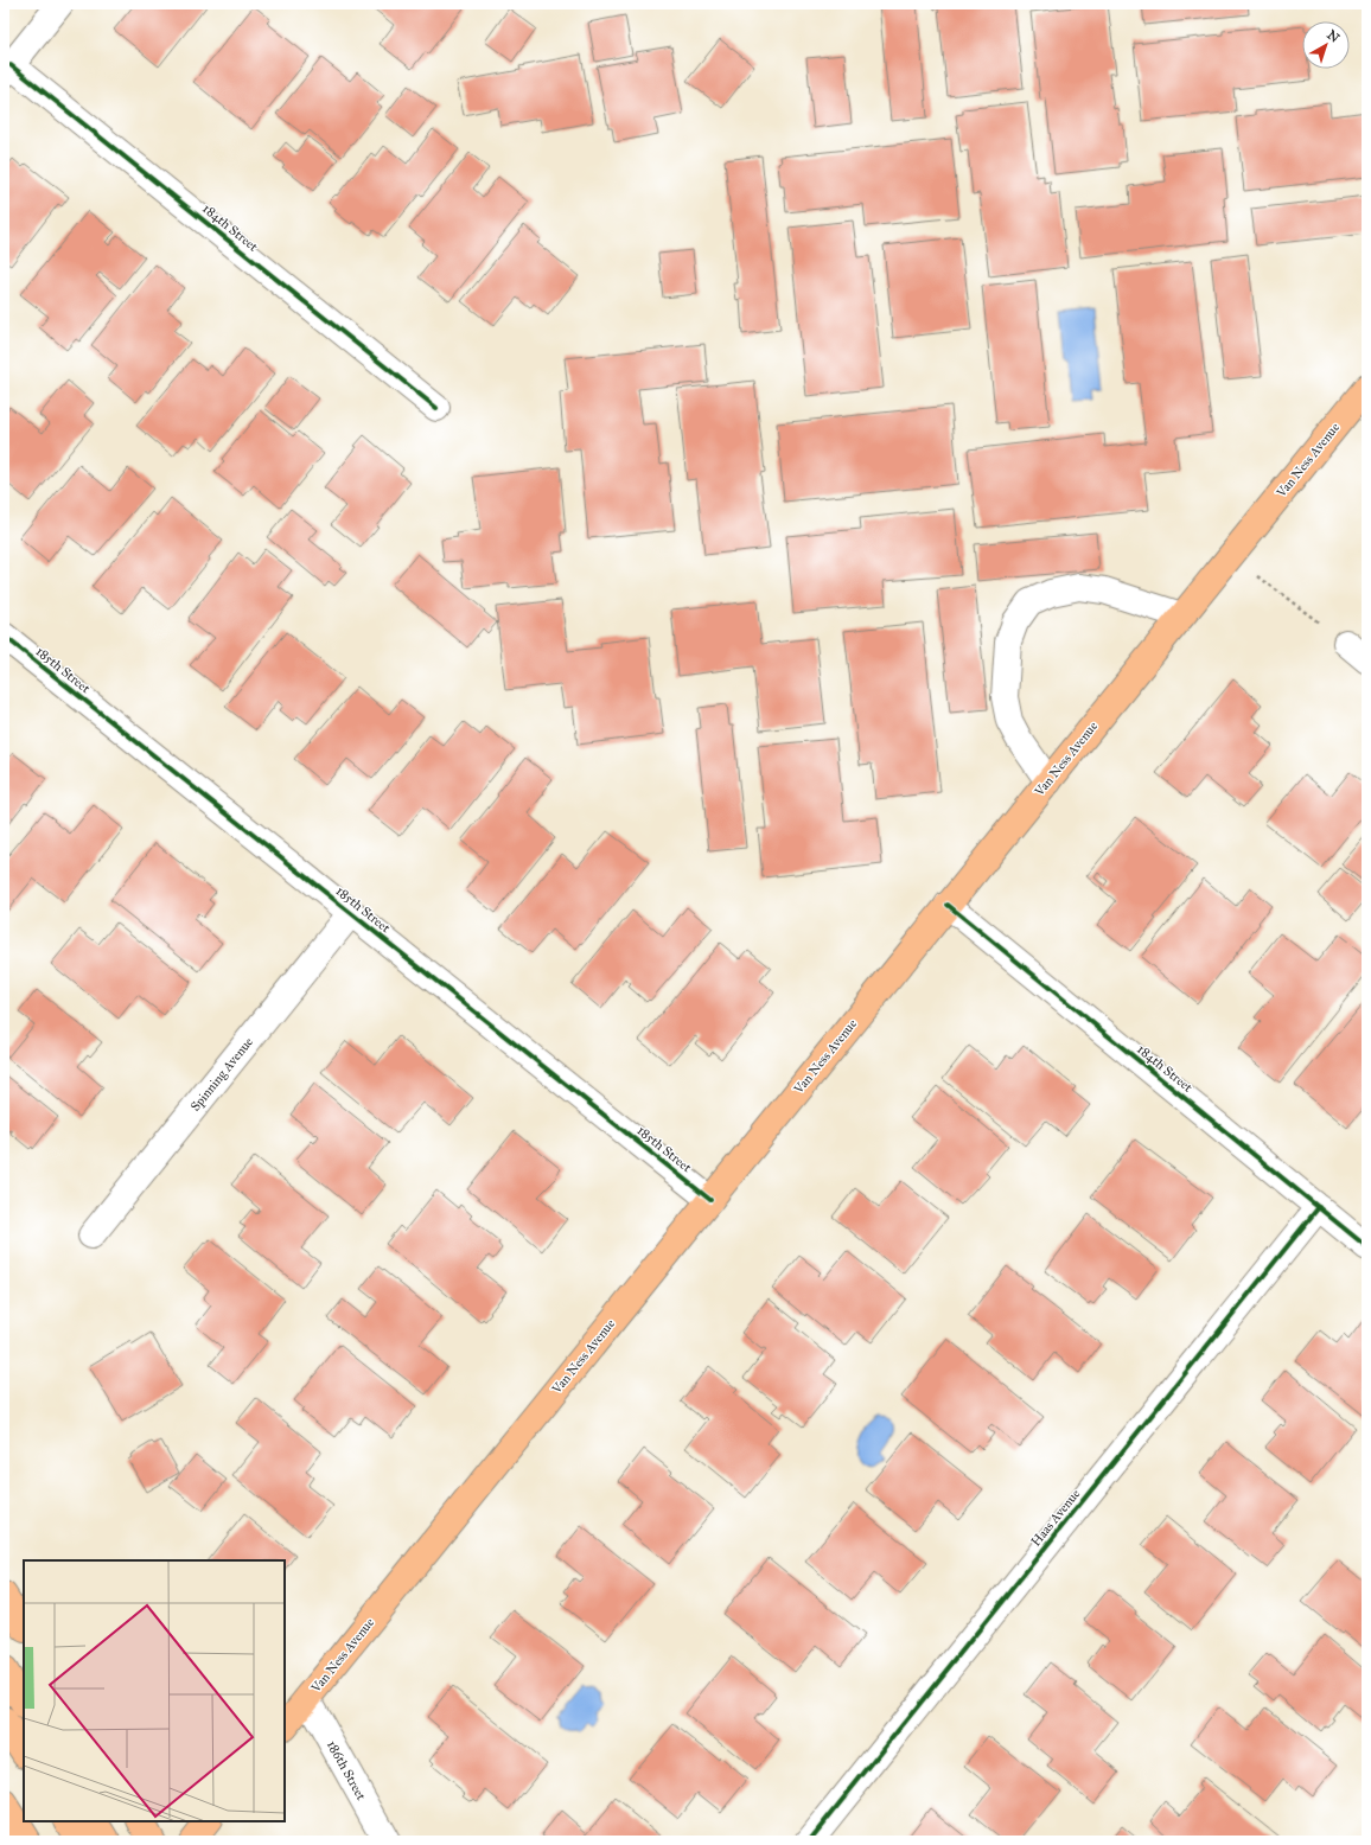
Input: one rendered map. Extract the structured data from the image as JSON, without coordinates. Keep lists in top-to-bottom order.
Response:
{
  "streets": {
    "main road": ["Van Ness Avenue"],
    "street": [
      "184th Street",
      "185th Street",
      "Spinning Avenue",
      "Haas Avenue",
      "186th Street"
    ]
  },
  "crossings": [
    ["184th Street", "Van Ness Avenue"],
    ["184th Street", "Haas Avenue"],
    ["Van Ness Avenue", "185th Street"],
    ["Van Ness Avenue", "186th Street"],
    ["185th Street", "Spinning Avenue"]
  ],
  "north": "top right"
}
